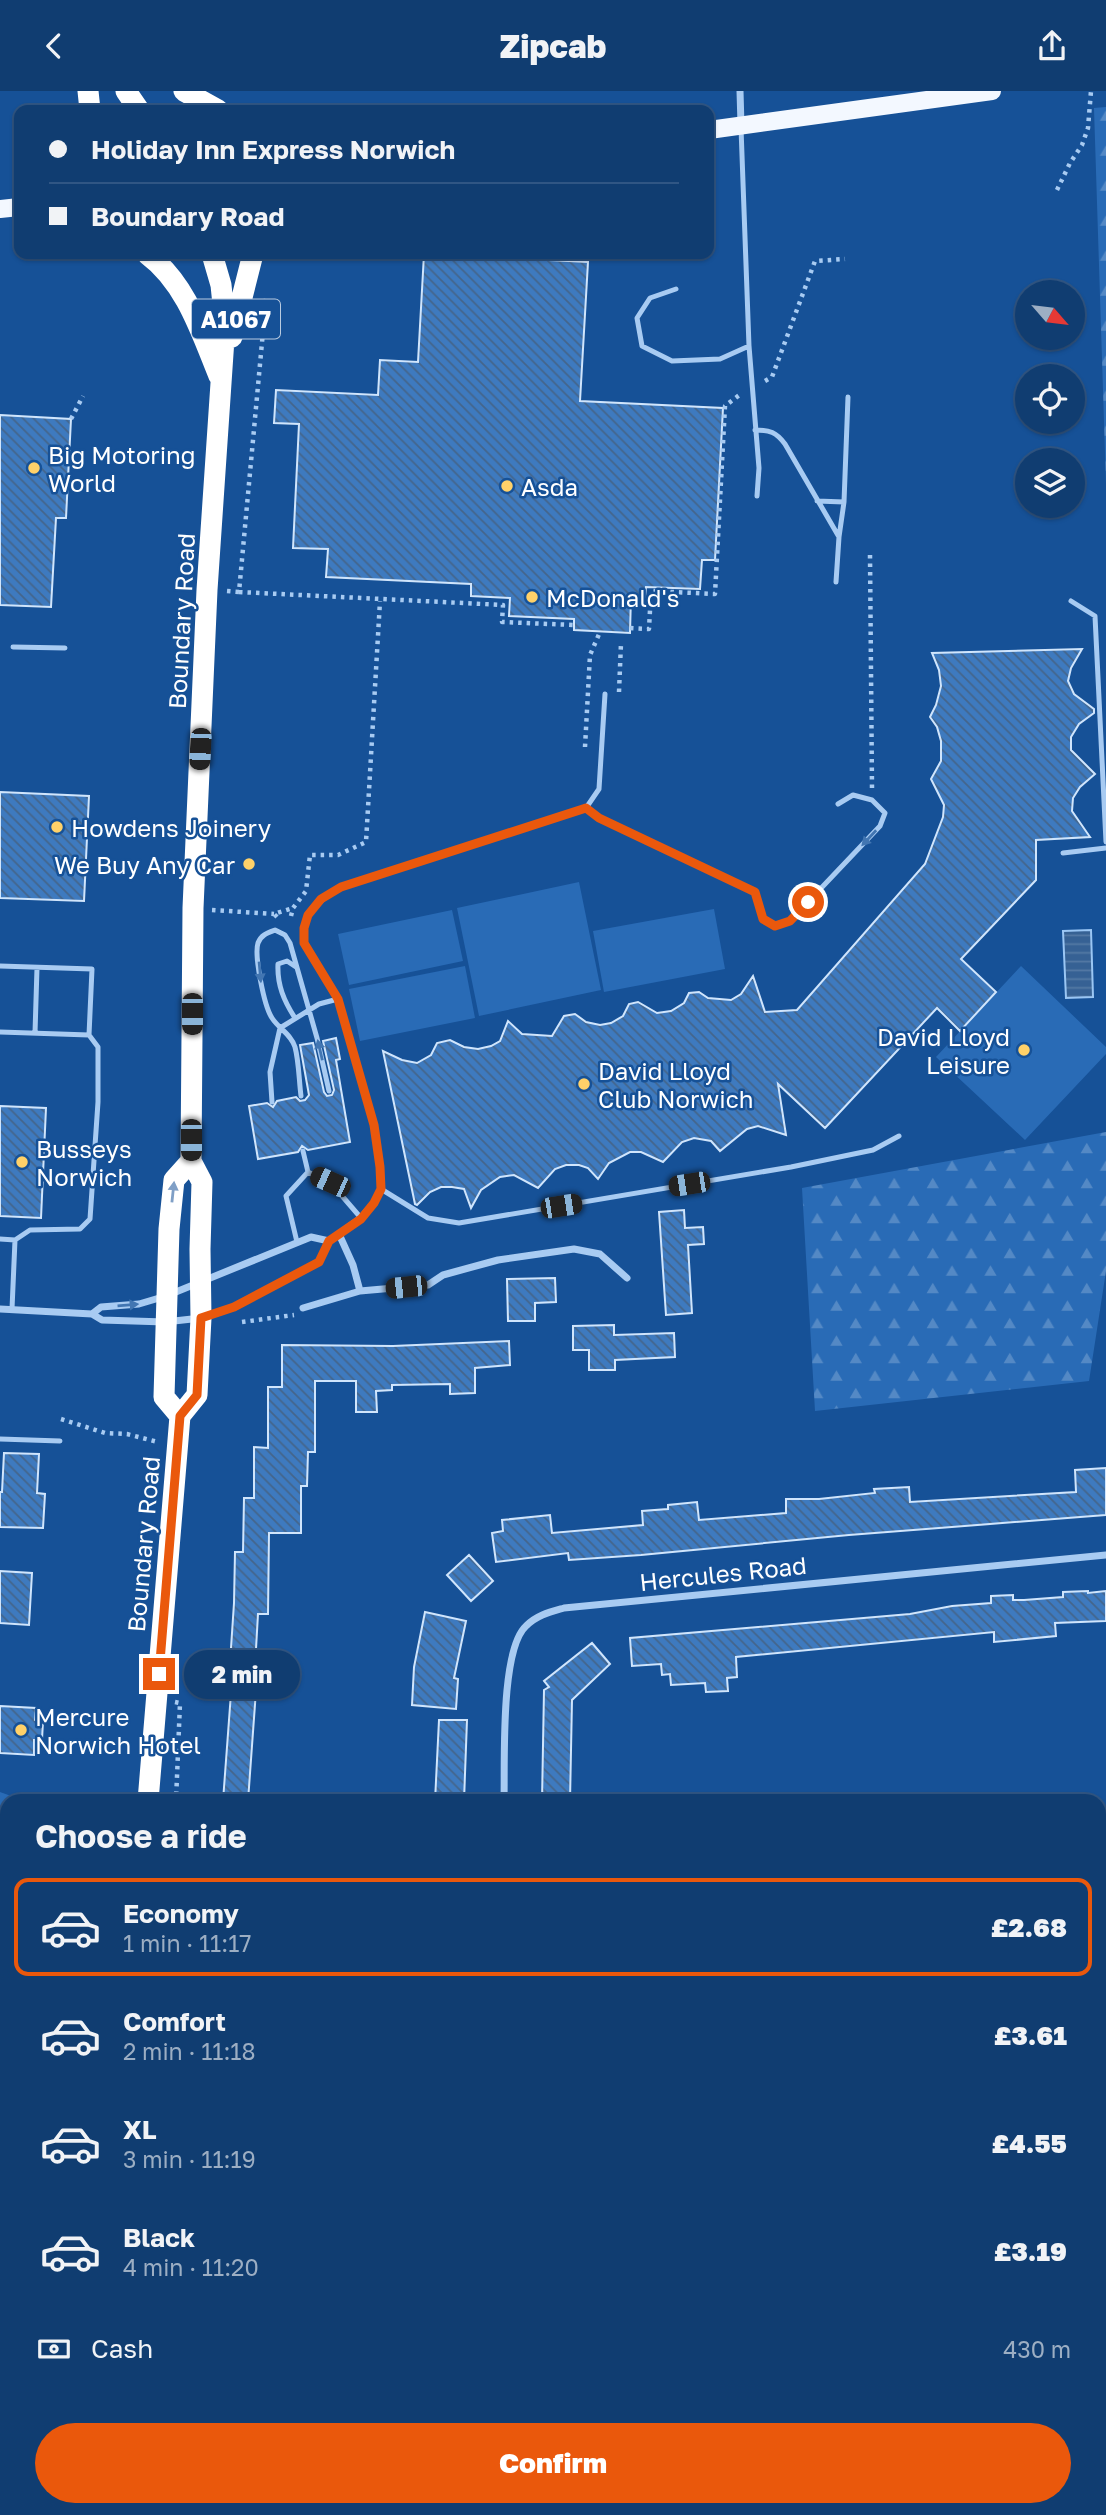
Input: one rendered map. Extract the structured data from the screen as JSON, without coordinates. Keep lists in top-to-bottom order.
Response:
{
  "streets": {
    "highway": ["A1067", "Boundary Road"],
    "street": ["Hercules Road"]
  },
  "crossings": [
    ["A1067", "Boundary Road"]
  ],
  "places": [
    "Big Motoring World",
    "Asda",
    "McDonald's",
    "Howdens Joinery",
    "We Buy Any Car",
    "David Lloyd Leisure",
    "David Lloyd Club Norwich",
    "Busseys Norwich",
    "Mercure Norwich Hotel"
  ],
  "north": "bottom right",
  "page": {
    "header": "Zipcab",
    "banner": ["Holiday Inn Express Norwich", "Boundary Road"],
    "bubble": "2 min",
    "heading": "Choose a ride",
    "list": [
      {
        "name": "Economy",
        "note": "1 min · 11:17",
        "value": "£2.68"
      },
      {
        "name": "Comfort",
        "note": "2 min · 11:18",
        "value": "£3.61"
      },
      {
        "name": "XL",
        "note": "3 min · 11:19",
        "value": "£4.55"
      },
      {
        "name": "Black",
        "note": "4 min · 11:20",
        "value": "£3.19"
      }
    ],
    "pay": ["Cash", "430 m"],
    "buttons": "Confirm"
  }
}
